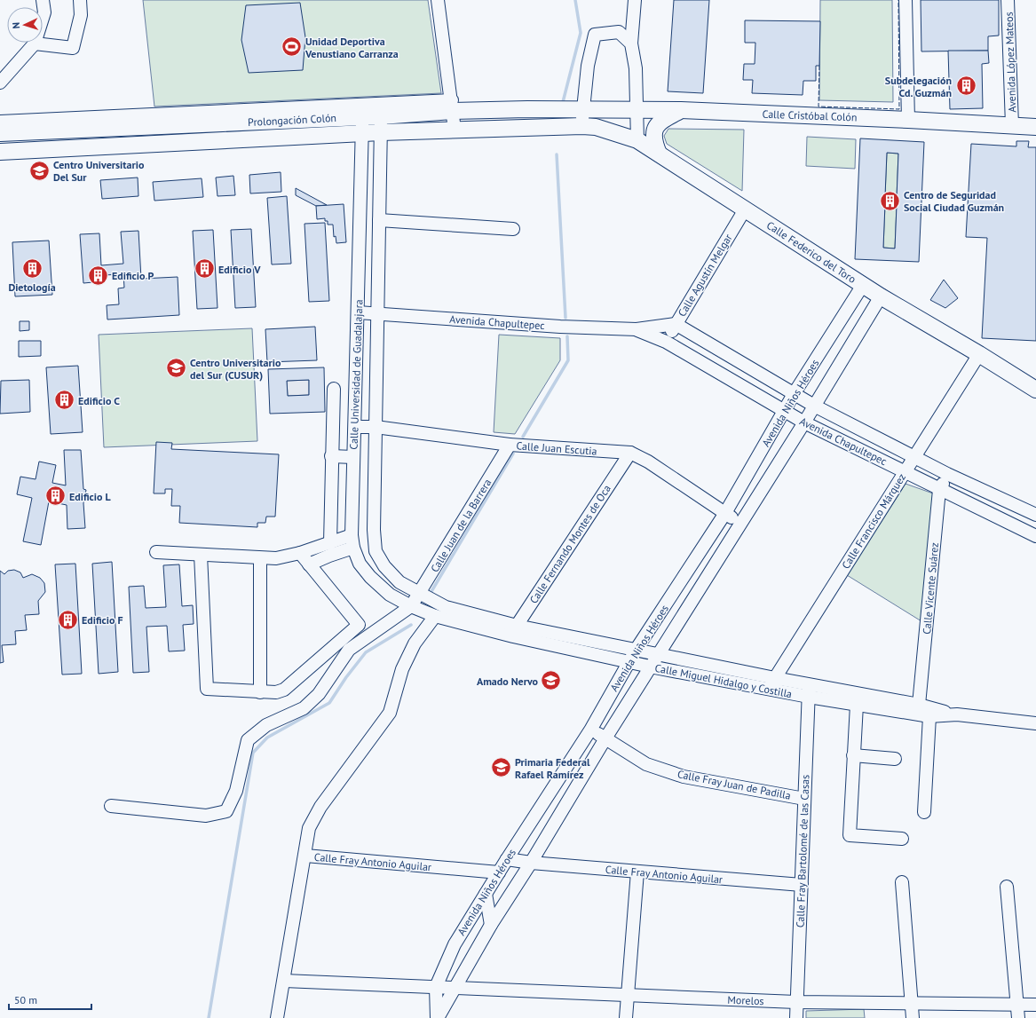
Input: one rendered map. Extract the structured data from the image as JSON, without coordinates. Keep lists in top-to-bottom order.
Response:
{
  "streets": {
    "main road": ["Calle Cristóbal Colón", "Prolongación Colón", "Calle Federico del Toro"],
    "street": [
      "Avenida López Mateos",
      "Calle Agustín Melgar",
      "Avenida Chapultepec",
      "Calle Universidad de Guadalajara",
      "Avenida Niños Héroes",
      "Calle Juan Escutia",
      "Calle Francisco Márquez",
      "Calle Juan de la Barrera",
      "Calle Fernando Montes de Oca",
      "Calle Vicente Suárez",
      "Calle Miguel Hidalgo y Costilla",
      "Calle Fray Juan de Padilla",
      "Calle Fray Bartolomé de las Casas",
      "Calle Fray Antonio Aguilar",
      "Morelos"
    ]
  },
  "crossings": [
    ["Avenida López Mateos", "Calle Cristóbal Colón"],
    ["Calle Cristóbal Colón", "Prolongación Colón"],
    ["Prolongación Colón", "Calle Federico del Toro"],
    ["Prolongación Colón", "Calle Universidad de Guadalajara"],
    ["Calle Federico del Toro", "Calle Agustín Melgar"],
    ["Calle Federico del Toro", "Avenida Niños Héroes"],
    ["Calle Federico del Toro", "Calle Francisco Márquez"],
    ["Calle Agustín Melgar", "Avenida Chapultepec"],
    ["Avenida Chapultepec", "Calle Universidad de Guadalajara"],
    ["Avenida Chapultepec", "Avenida Niños Héroes"],
    ["Avenida Chapultepec", "Calle Francisco Márquez"],
    ["Avenida Chapultepec", "Calle Vicente Suárez"],
    ["Calle Universidad de Guadalajara", "Calle Juan Escutia"],
    ["Calle Universidad de Guadalajara", "Calle Juan de la Barrera"],
    ["Calle Universidad de Guadalajara", "Calle Miguel Hidalgo y Costilla"],
    ["Avenida Niños Héroes", "Calle Juan Escutia"],
    ["Avenida Niños Héroes", "Calle Miguel Hidalgo y Costilla"],
    ["Avenida Niños Héroes", "Calle Fray Juan de Padilla"],
    ["Avenida Niños Héroes", "Calle Fray Antonio Aguilar"],
    ["Avenida Niños Héroes", "Morelos"],
    ["Calle Juan Escutia", "Calle Juan de la Barrera"],
    ["Calle Juan Escutia", "Calle Fernando Montes de Oca"],
    ["Calle Francisco Márquez", "Calle Miguel Hidalgo y Costilla"],
    ["Calle Juan de la Barrera", "Calle Miguel Hidalgo y Costilla"],
    ["Calle Fernando Montes de Oca", "Calle Miguel Hidalgo y Costilla"],
    ["Calle Vicente Suárez", "Calle Miguel Hidalgo y Costilla"],
    ["Calle Miguel Hidalgo y Costilla", "Calle Fray Bartolomé de las Casas"],
    ["Calle Fray Juan de Padilla", "Calle Fray Bartolomé de las Casas"],
    ["Calle Fray Bartolomé de las Casas", "Calle Fray Antonio Aguilar"],
    ["Calle Fray Bartolomé de las Casas", "Morelos"],
    ["Calle Fray Antonio Aguilar", "Morelos"]
  ],
  "places": {
    "sports": ["Unidad Deportiva Venustiano Carranza"],
    "building": [
      "Subdelegación Cd. Guzmán",
      "Centro de Seguridad Social Ciudad Guzmán",
      "Dietología",
      "Edificio V",
      "Edificio P",
      "Edificio C",
      "Edificio L",
      "Edificio F"
    ],
    "school or university": [
      "Centro Universitario Del Sur",
      "Centro Universitario del Sur (CUSUR)",
      "Amado Nervo",
      "Primaria Federal Rafael Ramírez"
    ]
  },
  "scale_bar": "50 m",
  "north": "left"
}
